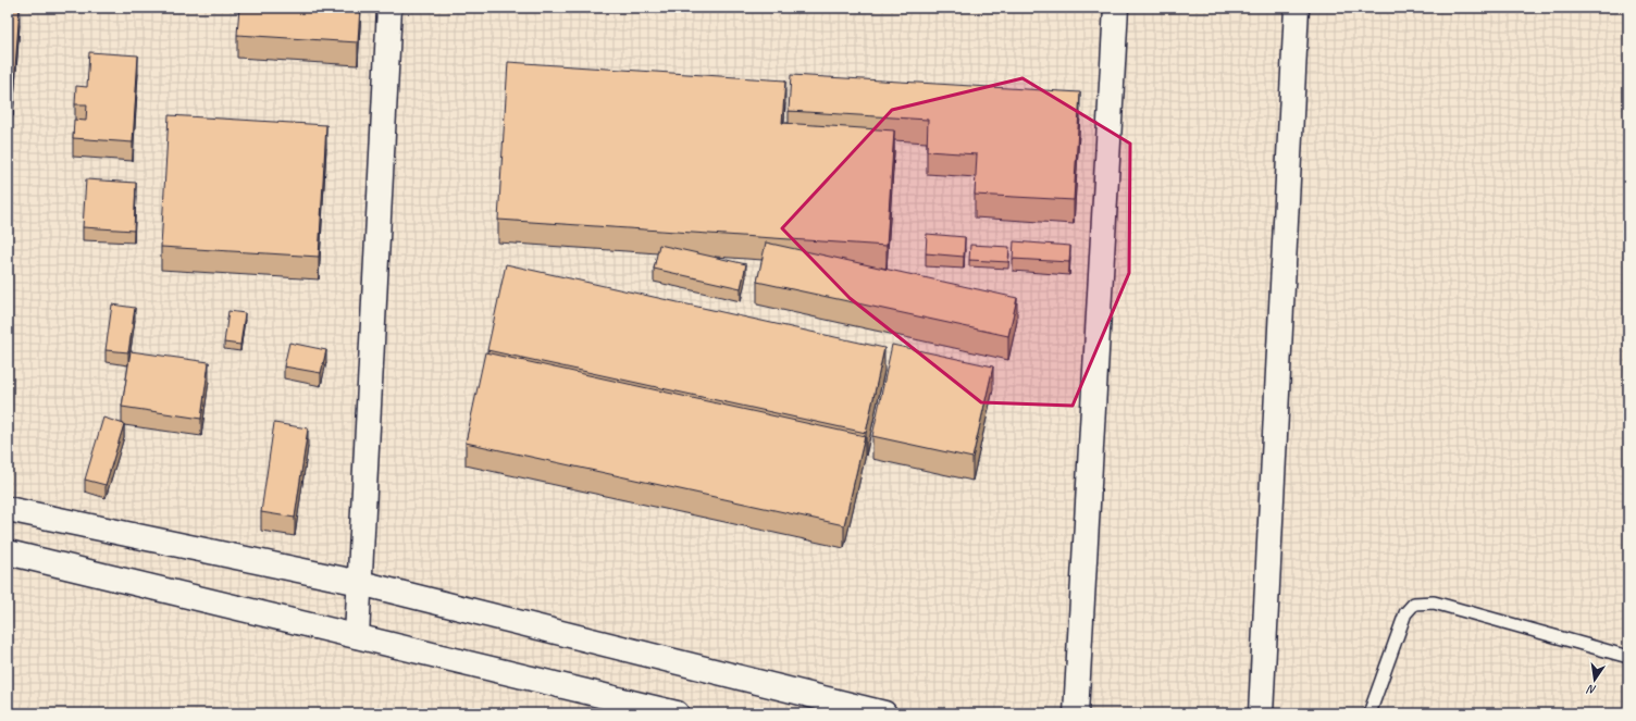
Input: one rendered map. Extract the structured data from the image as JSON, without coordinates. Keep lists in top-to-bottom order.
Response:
{
  "north": "bottom"
}
